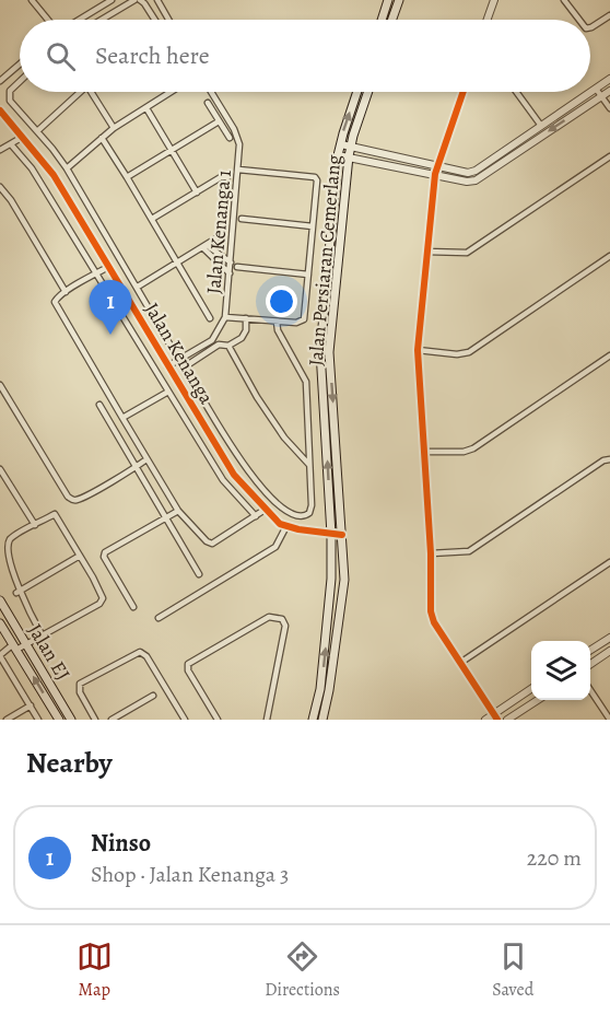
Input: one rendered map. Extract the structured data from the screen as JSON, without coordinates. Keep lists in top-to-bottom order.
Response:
{
  "streets": {
    "main road": ["Jalan Persiaran Cemerlang", "Jalan EJ"],
    "street": ["Jalan Kenanga 1", "Jalan Kenanga"]
  },
  "crossings": [
    ["Jalan Kenanga 1", "Jalan Kenanga"],
    ["Jalan Persiaran Cemerlang", "Jalan Kenanga"]
  ],
  "page": {
    "search": "Search here",
    "pins": "1",
    "heading": "Nearby",
    "list": [
      {
        "mark": "1",
        "name": "Ninso",
        "note": "Shop · Jalan Kenanga 3",
        "value": "220 m"
      }
    ],
    "nav": ["Map", "Directions", "Saved"]
  }
}
